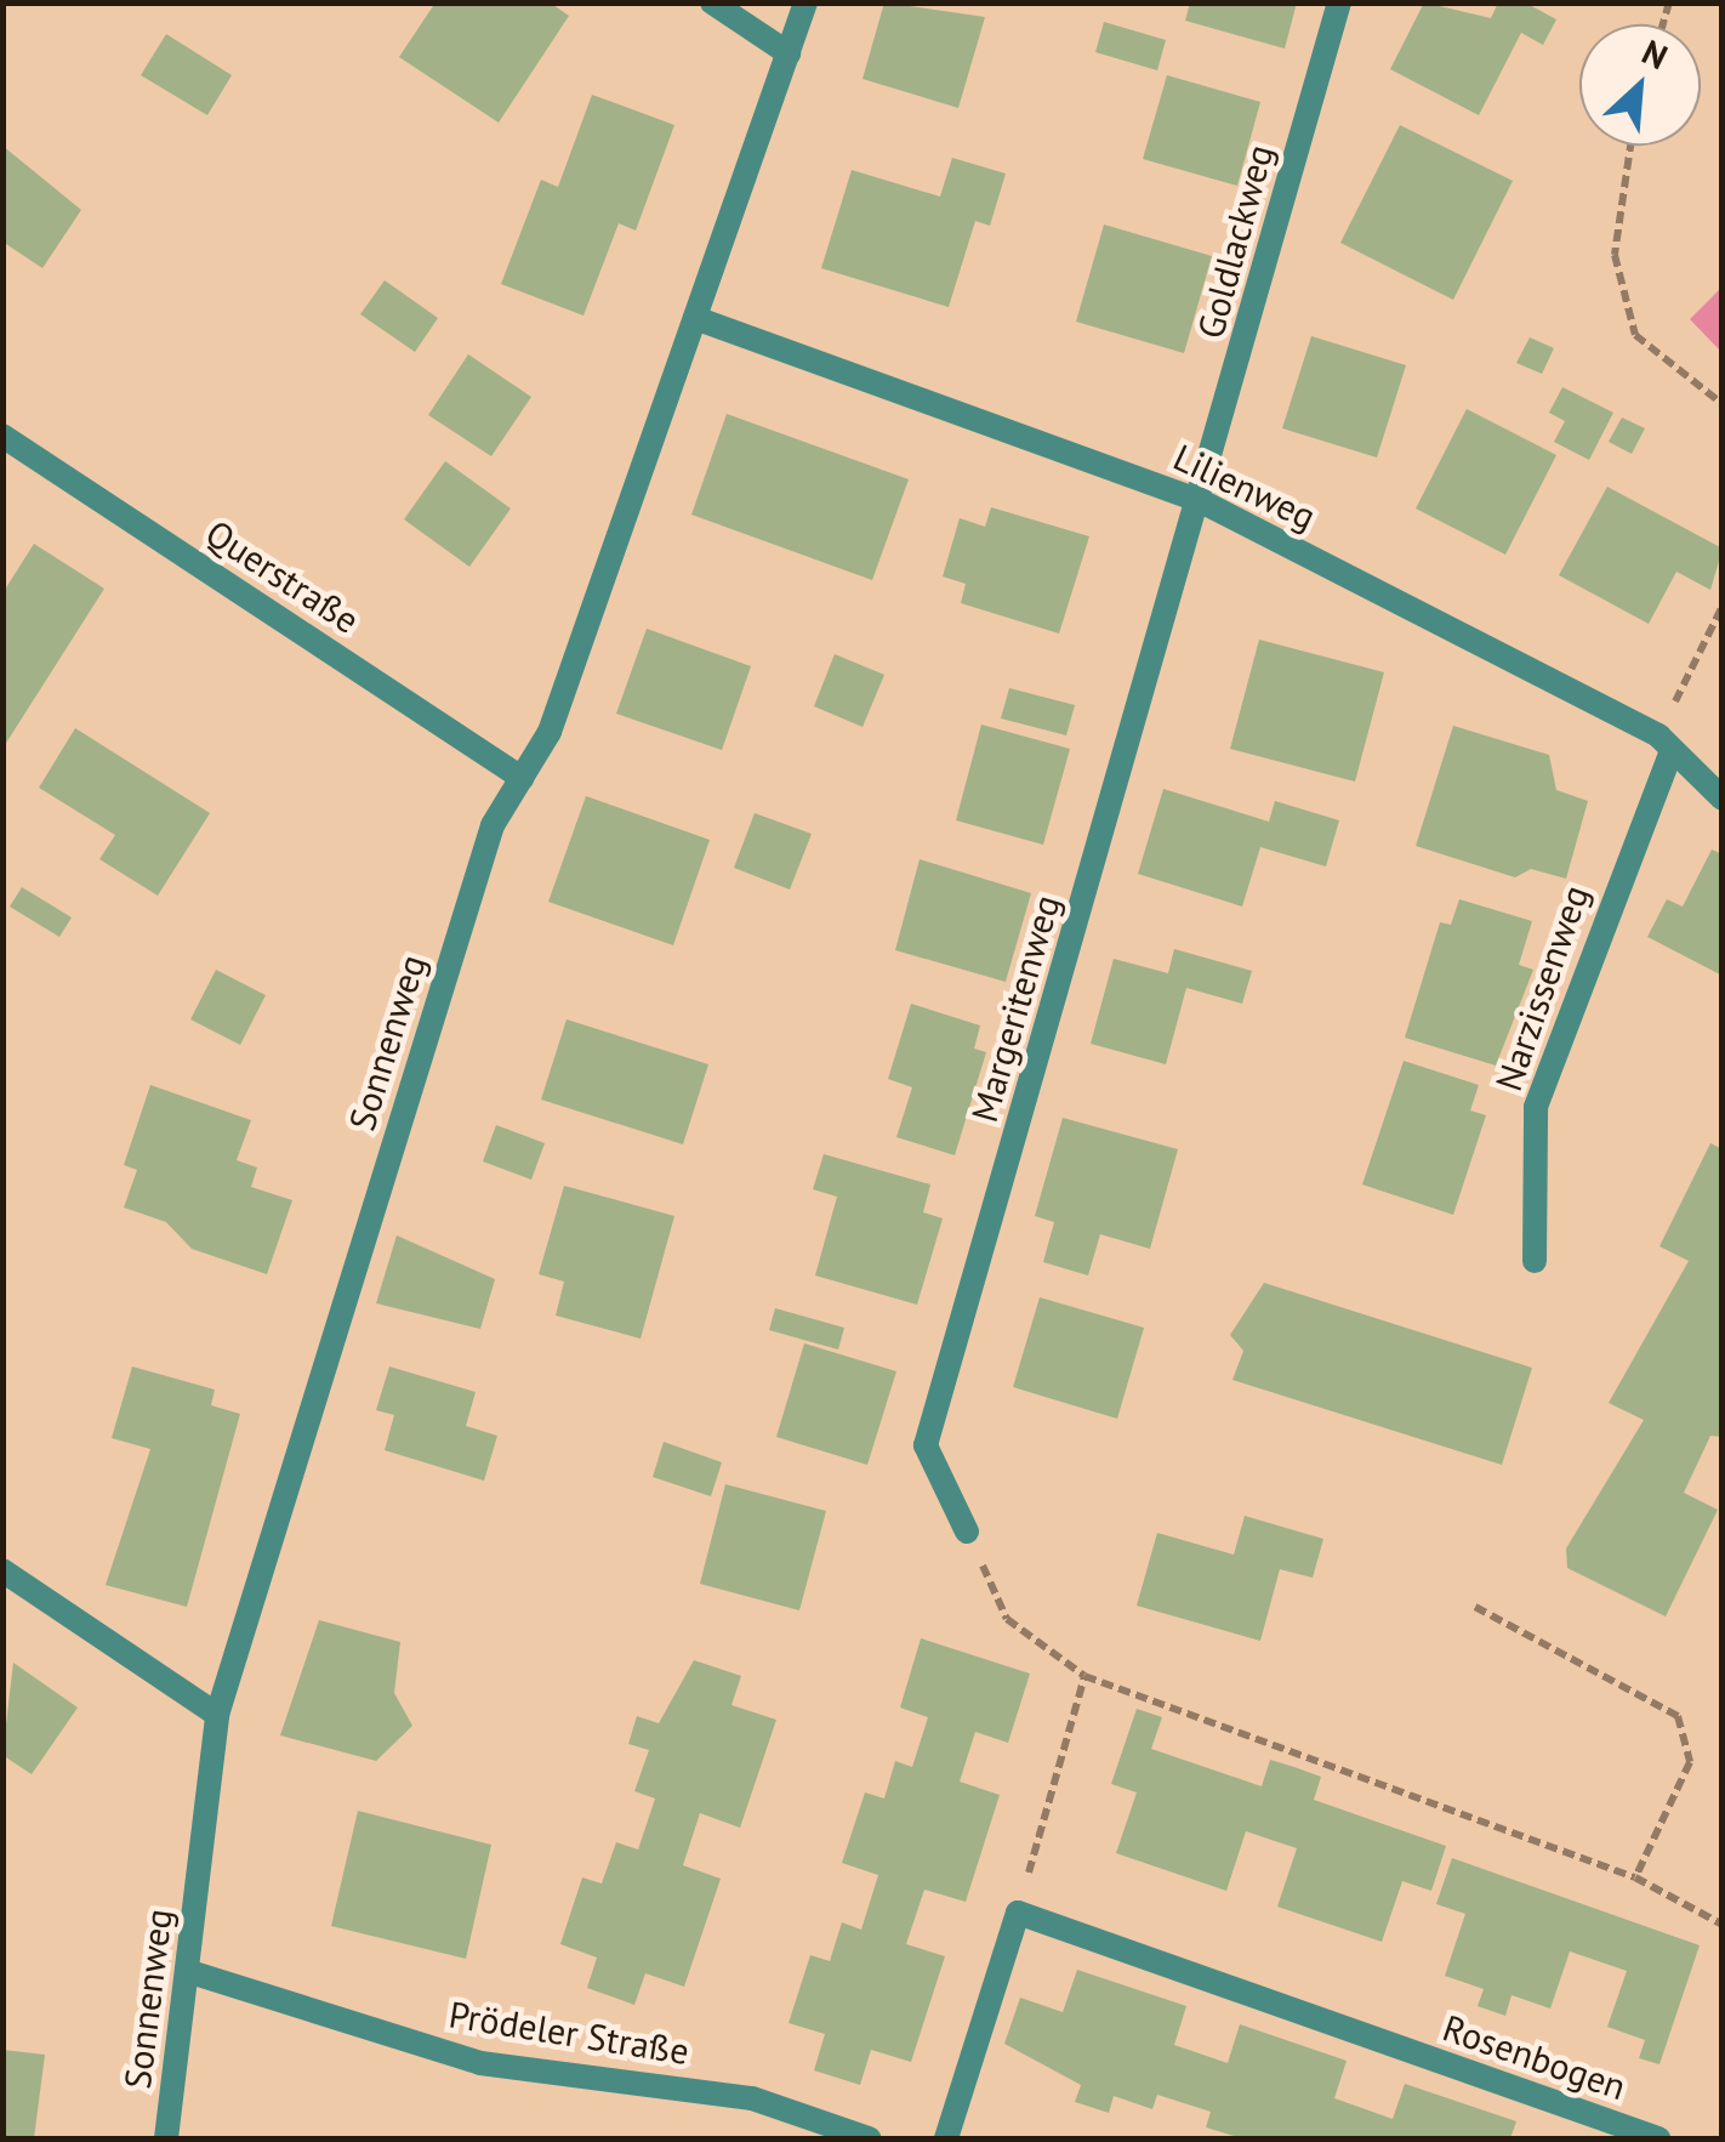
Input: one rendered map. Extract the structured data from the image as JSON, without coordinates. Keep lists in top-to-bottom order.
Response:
{
  "streets": {
    "street": [
      "Goldlackweg",
      "Lilienweg",
      "Querstraße",
      "Narzissenweg",
      "Margeritenweg",
      "Sonnenweg",
      "Prödeler Straße",
      "Rosenbogen"
    ]
  },
  "crossings": [
    ["Goldlackweg", "Lilienweg"],
    ["Goldlackweg", "Margeritenweg"],
    ["Lilienweg", "Narzissenweg"],
    ["Lilienweg", "Margeritenweg"],
    ["Lilienweg", "Sonnenweg"],
    ["Querstraße", "Sonnenweg"],
    ["Sonnenweg", "Prödeler Straße"]
  ],
  "north": "top right"
}
